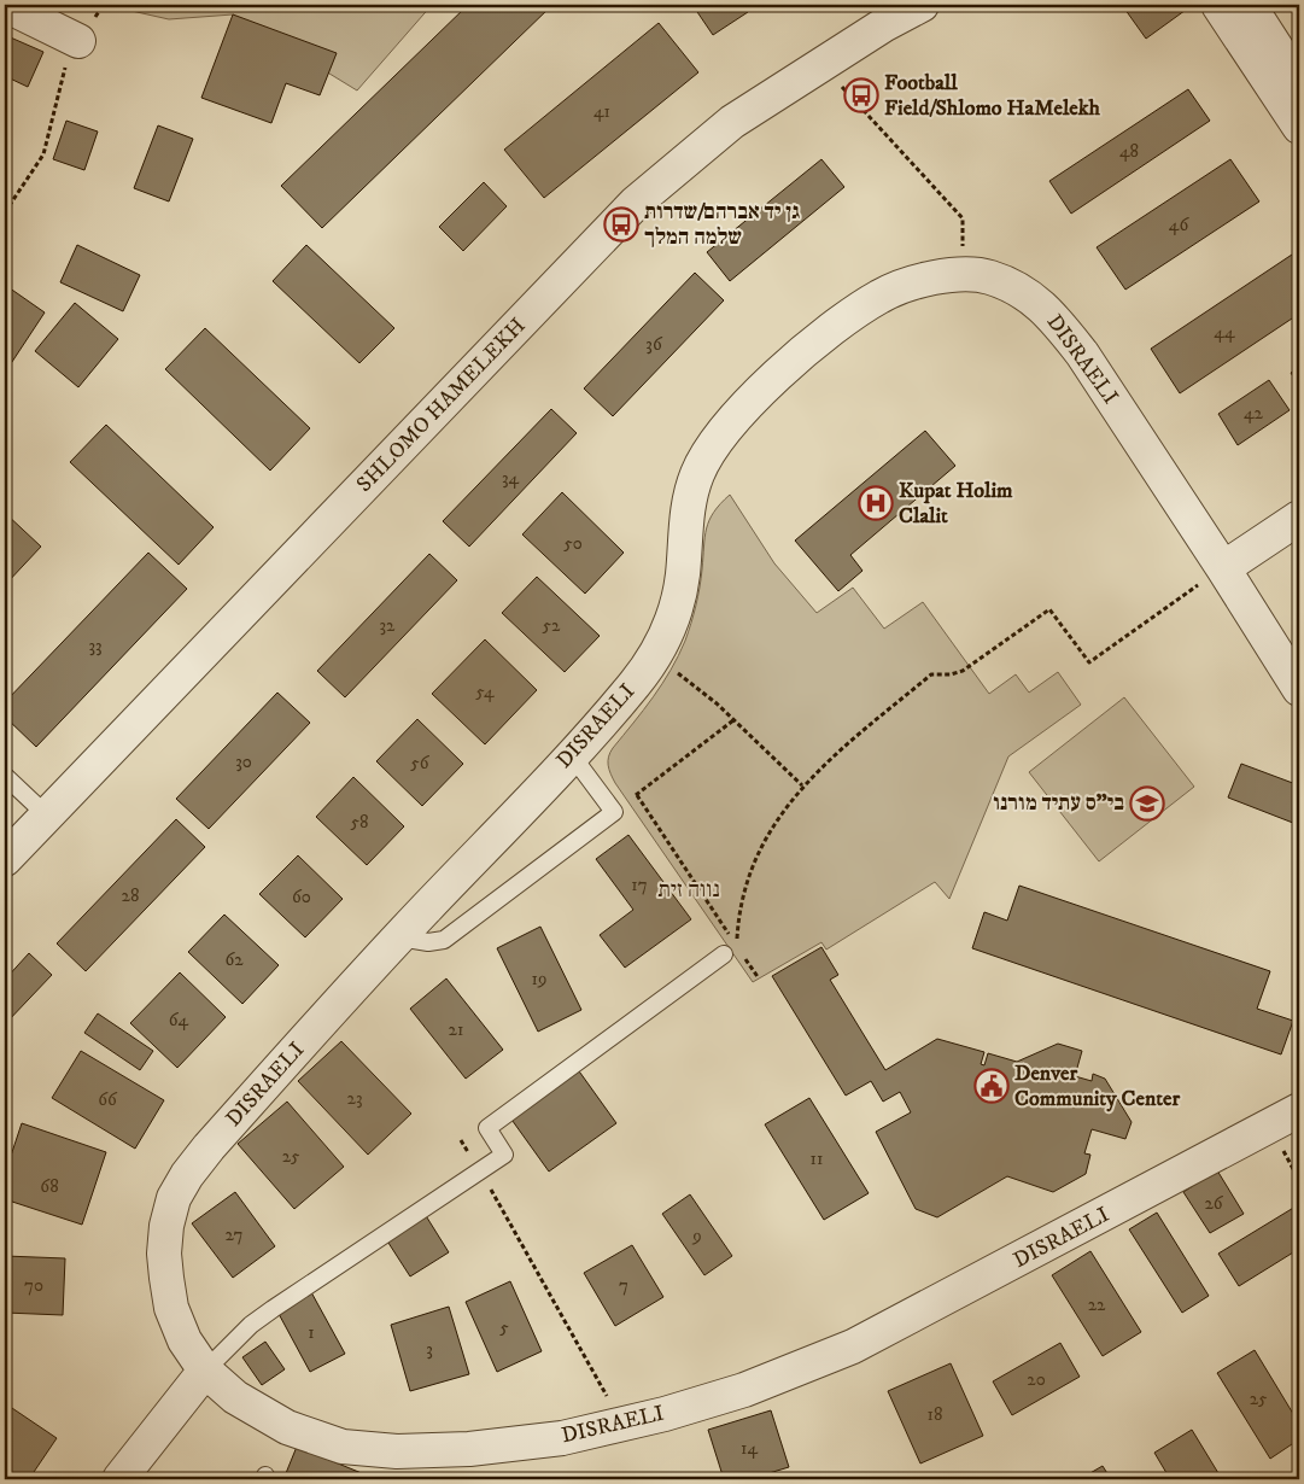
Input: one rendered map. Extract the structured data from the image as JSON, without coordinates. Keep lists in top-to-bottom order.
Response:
{
  "streets": {
    "street": ["DISRAELI", "SHLOMO HAMELEKH"]
  },
  "districts": ["נווה זית"],
  "places": {
    "bus stop": ["Football Field/Shlomo HaMelekh", "גן יד אברהם/שדרות שלמה המלך"],
    "hospital": ["Kupat Holim Clalit"],
    "school or university": ["בי\"ס עתיד מורנו"],
    "public building": ["Denver Community Center"]
  },
  "house_numbers": [
    "41",
    "48",
    "46",
    "44",
    "36",
    "42",
    "34",
    "50",
    "32",
    "52",
    "33",
    "54",
    "30",
    "56",
    "58",
    "17",
    "28",
    "60",
    "62",
    "19",
    "64",
    "21",
    "23",
    "66",
    "25",
    "11",
    "68",
    "26",
    "27",
    "9",
    "70",
    "7",
    "22",
    "5",
    "1",
    "3",
    "20",
    "25",
    "18",
    "14"
  ]
}
